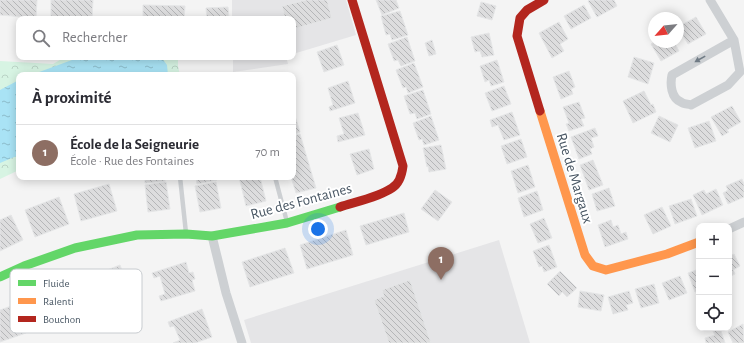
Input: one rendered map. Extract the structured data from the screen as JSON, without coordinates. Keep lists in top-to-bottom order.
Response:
{
  "streets": {
    "street": ["Rue de Margaux", "Rue des Fontaines"]
  },
  "legend": ["Fluide", "Ralenti", "Bouchon"],
  "north": "bottom left",
  "page": {
    "search": "Rechercher",
    "heading": "À proximité",
    "list": [
      {
        "mark": "1",
        "name": "École de la Seigneurie",
        "note": "École · Rue des Fontaines",
        "value": "70 m"
      }
    ],
    "map_buttons": ["+", "−"],
    "pins": "1"
  }
}
